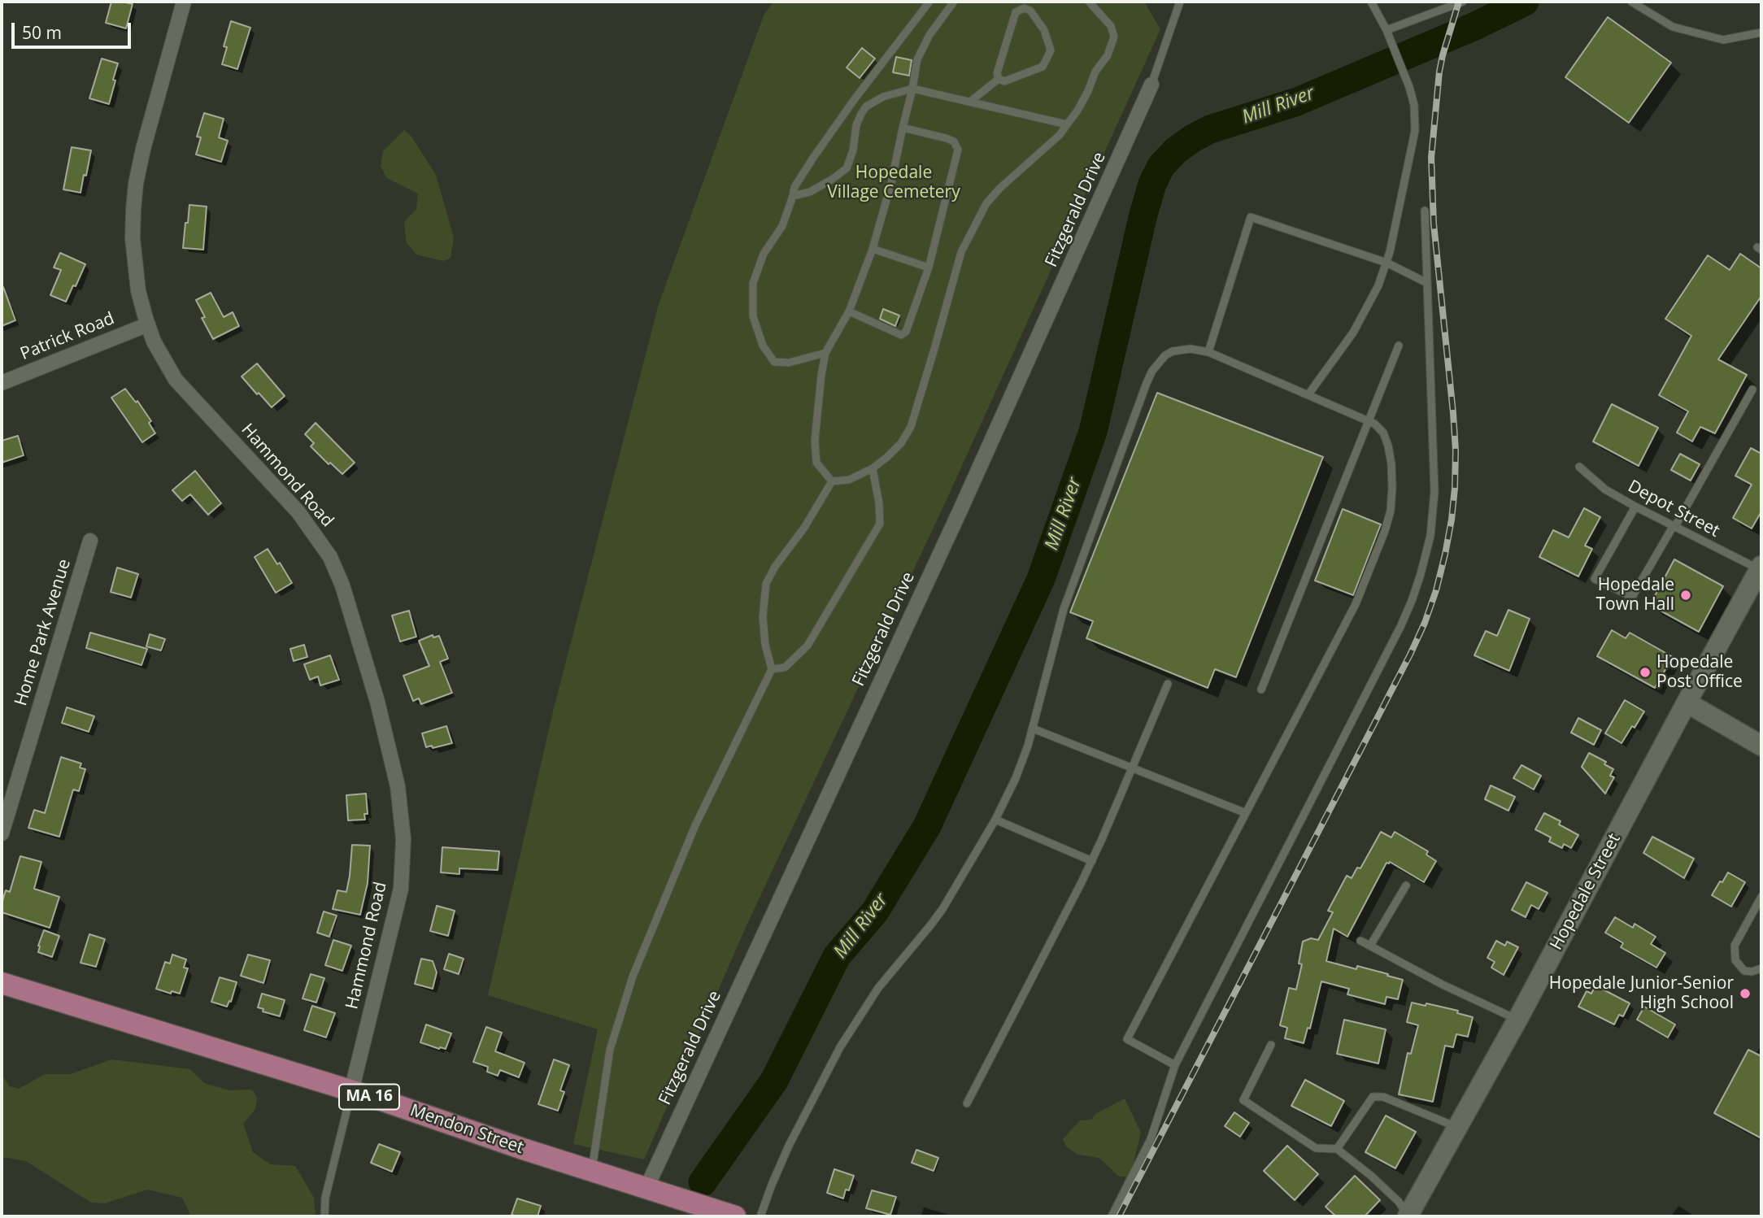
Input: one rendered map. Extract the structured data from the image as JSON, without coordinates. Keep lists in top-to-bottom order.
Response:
{
  "streets": {
    "main road": ["MA 16", "Mendon Street"],
    "street": [
      "Fitzgerald Drive",
      "Patrick Road",
      "Hammond Road",
      "Home Park Avenue",
      "Hopedale Street"
    ],
    "lane": ["Depot Street"]
  },
  "crossings": [
    ["Fitzgerald Drive", "Mendon Street"],
    ["Patrick Road", "Hammond Road"],
    ["Hammond Road", "Mendon Street"],
    ["Depot Street", "Hopedale Street"]
  ],
  "water": ["Mill River"],
  "parks": ["Hopedale Village Cemetery"],
  "places": ["Hopedale Town Hall", "Hopedale Post Office", "Hopedale Junior-Senior High School"],
  "scale_bar": "50 m"
}
